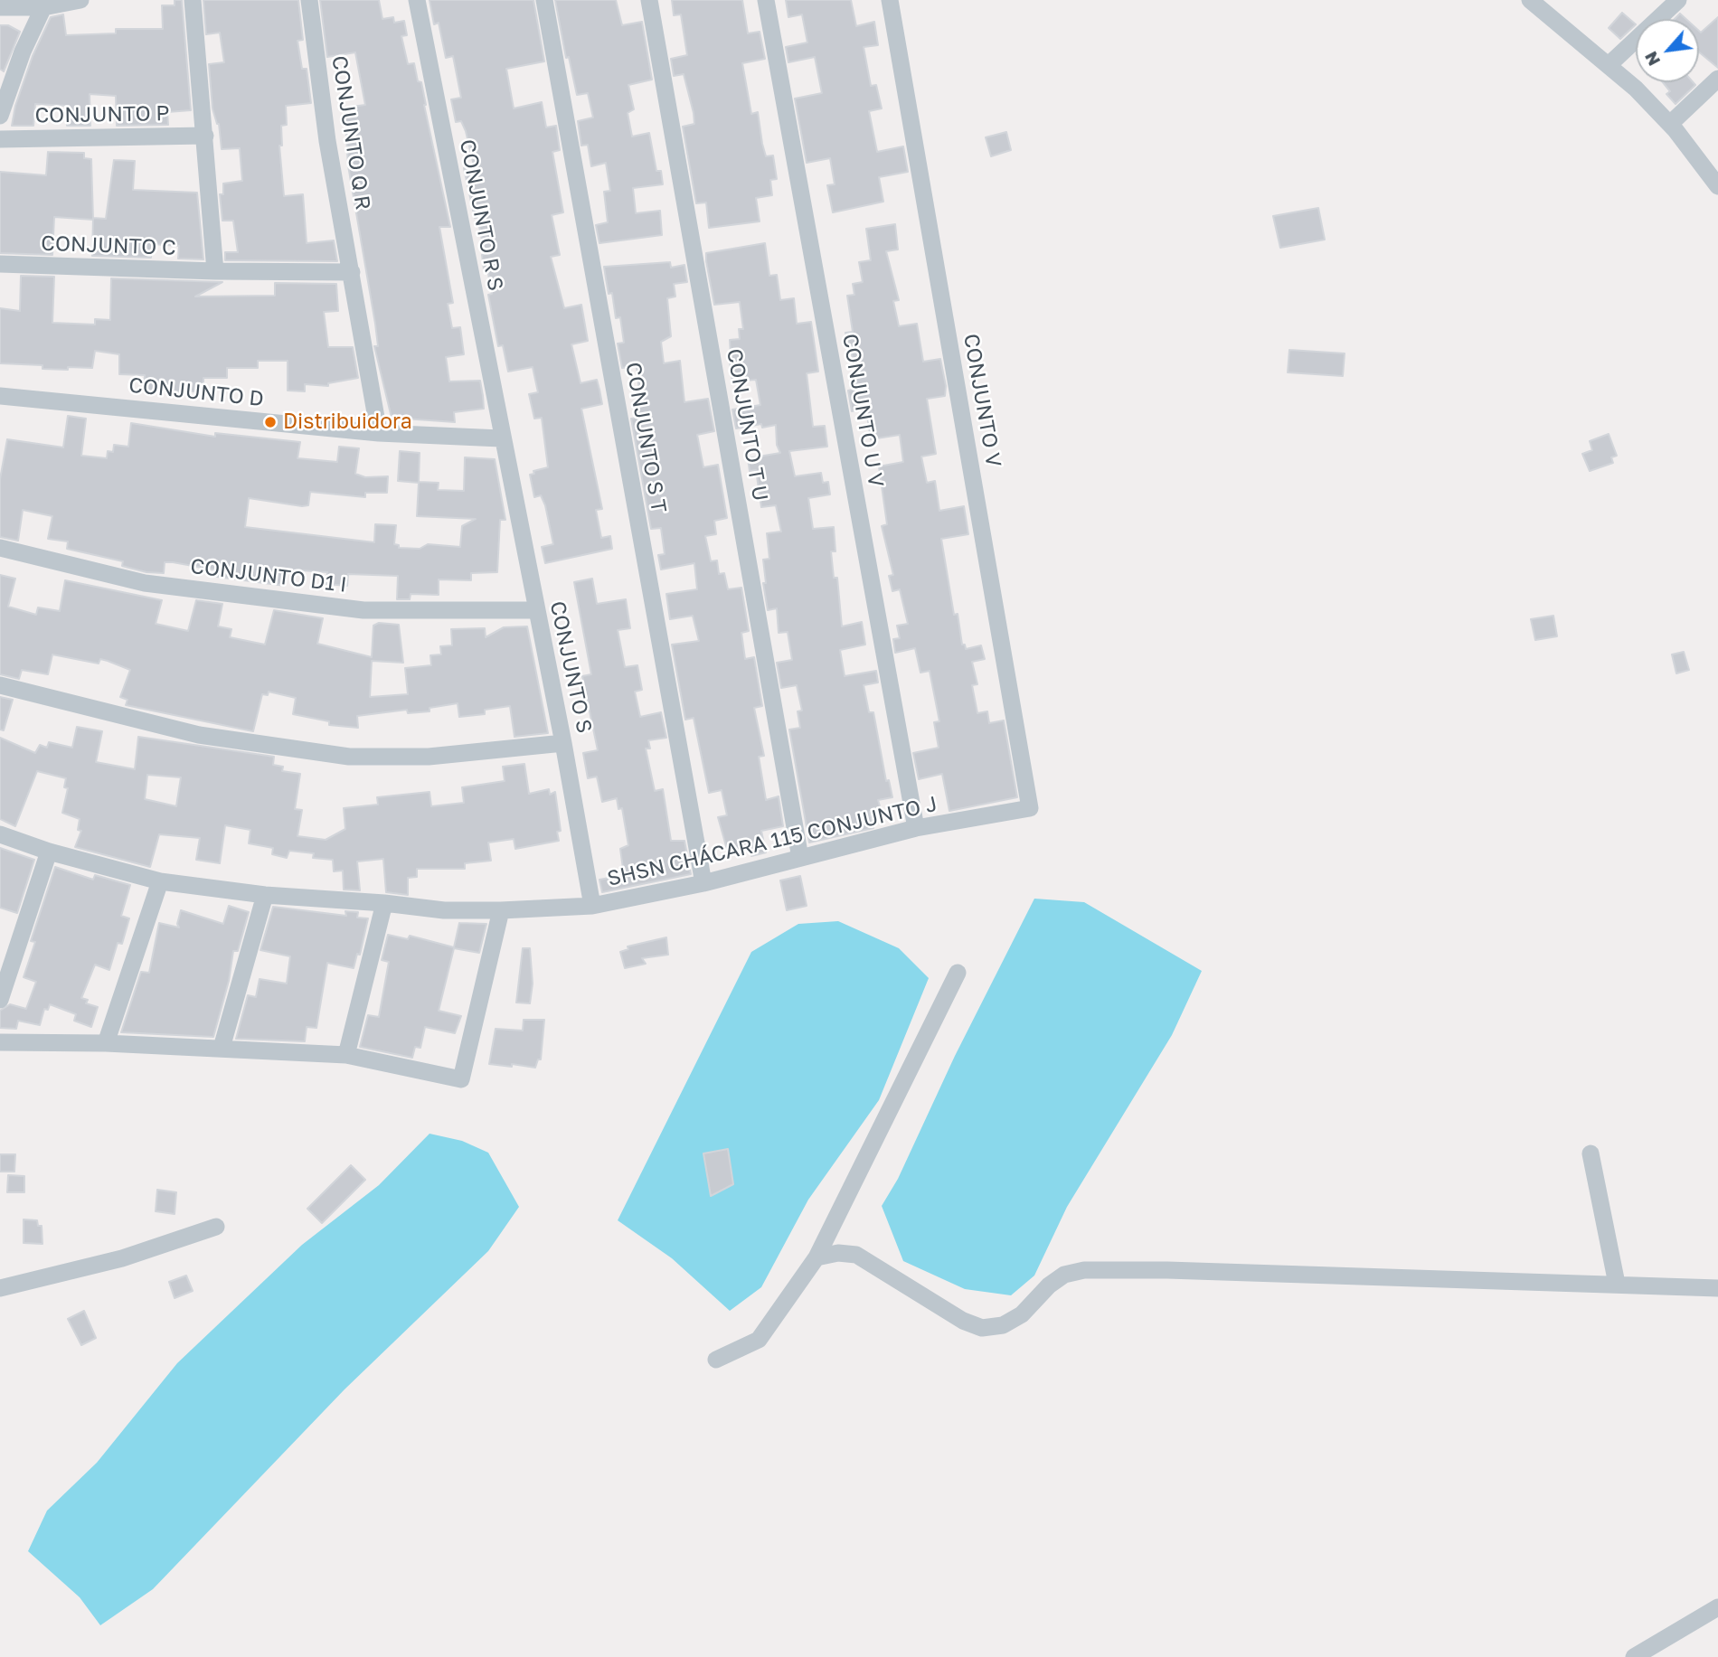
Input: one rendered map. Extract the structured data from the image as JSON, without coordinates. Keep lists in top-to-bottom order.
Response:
{
  "streets": {
    "street": [
      "CONJUNTO P",
      "CONJUNTO Q R",
      "CONJUNTO R S",
      "CONJUNTO C",
      "CONJUNTO D",
      "CONJUNTO V",
      "CONJUNTO U V",
      "CONJUNTO T U",
      "CONJUNTO S T",
      "CONJUNTO D1 I",
      "CONJUNTO S",
      "SHSN CHÁCARA 115 CONJUNTO J"
    ]
  },
  "crossings": [
    ["CONJUNTO Q R", "CONJUNTO C"],
    ["CONJUNTO Q R", "CONJUNTO D"],
    ["CONJUNTO R S", "CONJUNTO D"],
    ["CONJUNTO R S", "CONJUNTO S"],
    ["CONJUNTO D", "CONJUNTO S"],
    ["CONJUNTO V", "SHSN CHÁCARA 115 CONJUNTO J"],
    ["CONJUNTO U V", "SHSN CHÁCARA 115 CONJUNTO J"],
    ["CONJUNTO T U", "SHSN CHÁCARA 115 CONJUNTO J"],
    ["CONJUNTO S T", "SHSN CHÁCARA 115 CONJUNTO J"],
    ["CONJUNTO D1 I", "CONJUNTO S"],
    ["CONJUNTO S", "SHSN CHÁCARA 115 CONJUNTO J"]
  ],
  "places": ["Distribuidora"],
  "north": "bottom left"
}
